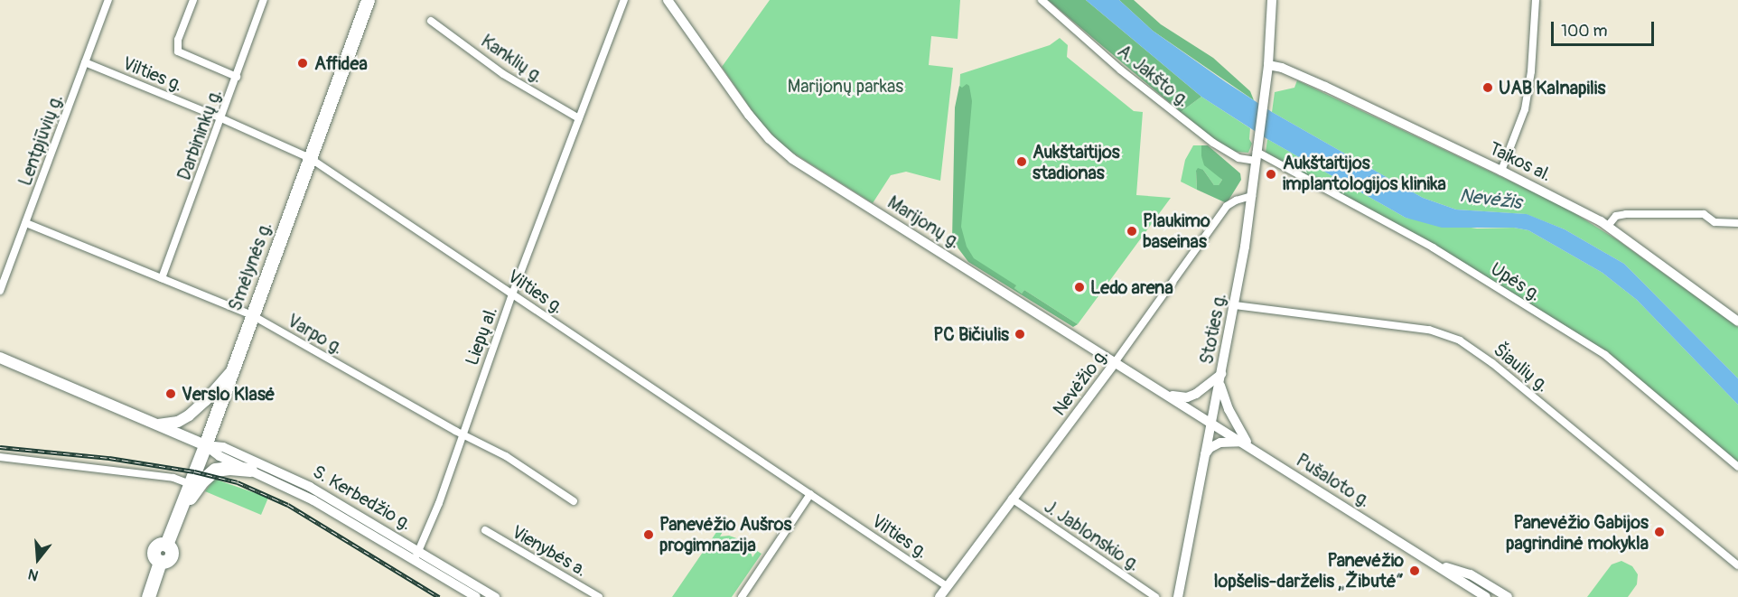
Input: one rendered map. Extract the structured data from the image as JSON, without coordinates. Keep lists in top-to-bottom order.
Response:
{
  "streets": {
    "highway": ["Smėlynės g."],
    "main road": [
      "Taikos al.",
      "Marijonų g.",
      "Stoties g.",
      "Nevėžio g.",
      "Pušaloto g.",
      "S. Kerbedžio g."
    ],
    "street": [
      "Kanklių g.",
      "Vilties g.",
      "A. Jakšto g.",
      "Darbininkų g.",
      "Lentpjūvių g.",
      "Upės g.",
      "Varpo g.",
      "Liepų al.",
      "Šiaulių g.",
      "J. Jablonskio g.",
      "Vienybės a."
    ]
  },
  "crossings": [
    ["Kanklių g.", "Liepų al."],
    ["Vilties g.", "Darbininkų g."],
    ["Vilties g.", "Lentpjūvių g."],
    ["Vilties g.", "Smėlynės g."],
    ["Vilties g.", "Liepų al."],
    ["Vilties g.", "Nevėžio g."],
    ["A. Jakšto g.", "Upės g."],
    ["A. Jakšto g.", "Stoties g."],
    ["Darbininkų g.", "Varpo g."],
    ["Lentpjūvių g.", "Varpo g."],
    ["Taikos al.", "Stoties g."],
    ["Marijonų g.", "Stoties g."],
    ["Marijonų g.", "Nevėžio g."],
    ["Marijonų g.", "Pušaloto g."],
    ["Smėlynės g.", "Varpo g."],
    ["Smėlynės g.", "S. Kerbedžio g."],
    ["Upės g.", "Stoties g."],
    ["Stoties g.", "Šiaulių g."],
    ["Stoties g.", "Nevėžio g."],
    ["Stoties g.", "Pušaloto g."],
    ["Varpo g.", "Liepų al."],
    ["Liepų al.", "S. Kerbedžio g."],
    ["Nevėžio g.", "J. Jablonskio g."]
  ],
  "water": ["Nevėžis"],
  "parks": ["Marijonų parkas"],
  "places": [
    "Affidea",
    "UAB Kalnapilis",
    "Aukštaitijos stadionas",
    "Aukštaitijos implantologijos klinika",
    "Plaukimo baseinas",
    "Ledo arena",
    "PC Bičiulis",
    "Verslo Klasė",
    "Panevėžio Gabijos pagrindinė mokykla",
    "Panevėžio Aušros progimnazija",
    "Panevėžio lopšelis-darželis „Žibutė“"
  ],
  "scale_bar": "100 m",
  "north": "bottom"
}
